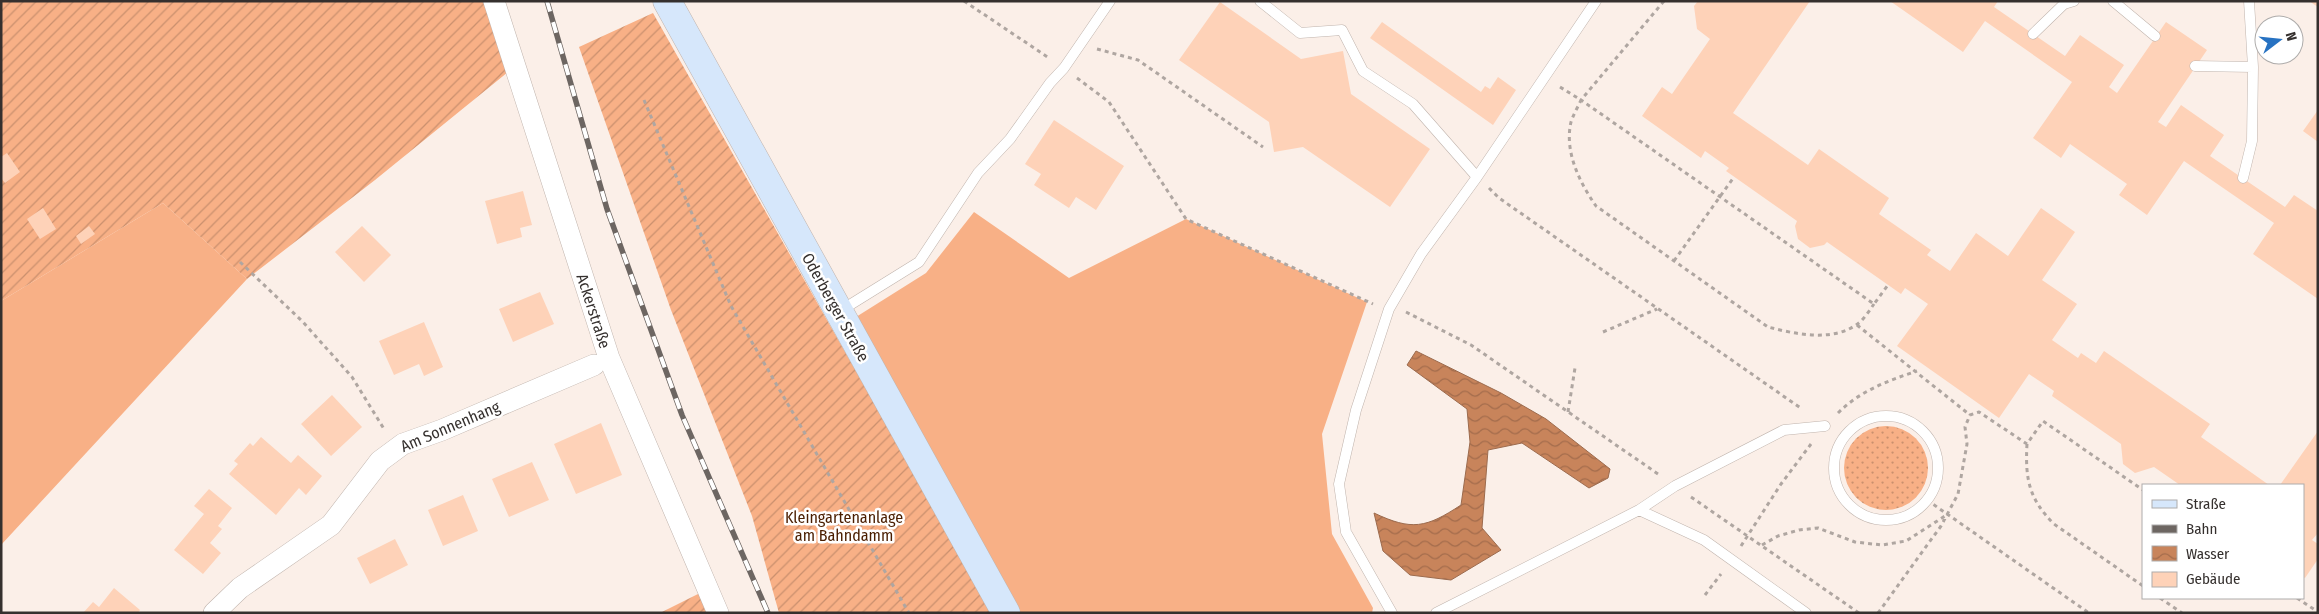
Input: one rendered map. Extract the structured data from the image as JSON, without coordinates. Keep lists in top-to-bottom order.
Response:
{
  "streets": {
    "main road": ["Oderberger Straße"],
    "street": ["Ackerstraße", "Am Sonnenhang"]
  },
  "parks": ["Kleingartenanlage am Bahndamm"],
  "legend": [
    "Straße",
    "Bahn",
    "Wasser",
    "Gebäude"
  ],
  "north": "right"
}
